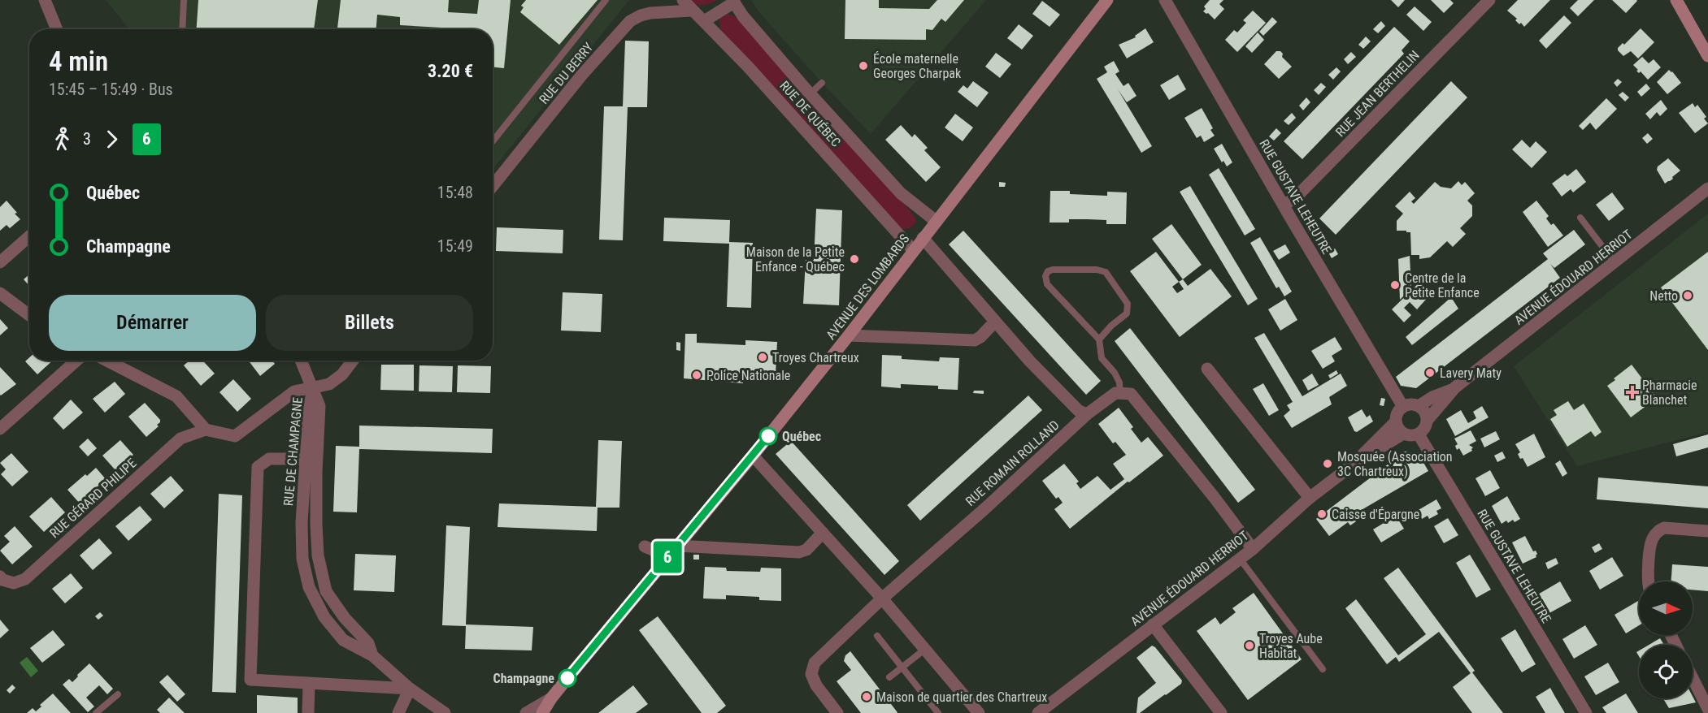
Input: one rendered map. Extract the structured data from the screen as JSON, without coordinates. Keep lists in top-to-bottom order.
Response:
{
  "streets": {
    "street": [
      "RUE DU BERRY",
      "RUE JEAN BERTHELIN",
      "RUE DE QUÉBEC",
      "RUE GUSTAVE LEHEUTRE",
      "AVENUE ÉDOUARD HERRIOT",
      "AVENUE DES LOMBARDS",
      "RUE DE CHAMPAGNE",
      "RUE ROMAIN ROLLAND",
      "RUE GÉRARD PHILIPE"
    ]
  },
  "crossings": [
    ["RUE DU BERRY", "RUE DE QUÉBEC"],
    ["RUE JEAN BERTHELIN", "RUE GUSTAVE LEHEUTRE"],
    ["RUE DE QUÉBEC", "AVENUE DES LOMBARDS"],
    ["RUE GUSTAVE LEHEUTRE", "AVENUE ÉDOUARD HERRIOT"]
  ],
  "places": {
    "other": [
      "École maternelle Georges Charpak",
      "Maison de la Petite Enfance - Québec",
      "Centre de la Petite Enfance",
      "Netto",
      "Troyes Chartreux",
      "Lavery Maty",
      "Police Nationale",
      "Québec",
      "Mosquée (Association 3C Chartreux)",
      "Caisse d'Épargne",
      "Troyes Aube Habitat",
      "Champagne",
      "Maison de quartier des Chartreux"
    ],
    "health": ["Pharmacie Blanchet"]
  },
  "lines": ["bus line 6"],
  "north": "right",
  "page": {
    "on_map": "6",
    "heading": ["4 min", "15:45 – 15:49 · Bus", "3.20 €"],
    "legs": ["3", "6"],
    "list": [
      {
        "name": "Québec",
        "value": "15:48"
      },
      {
        "name": "Champagne",
        "value": "15:49"
      }
    ],
    "buttons": ["Démarrer", "Billets"]
  }
}
